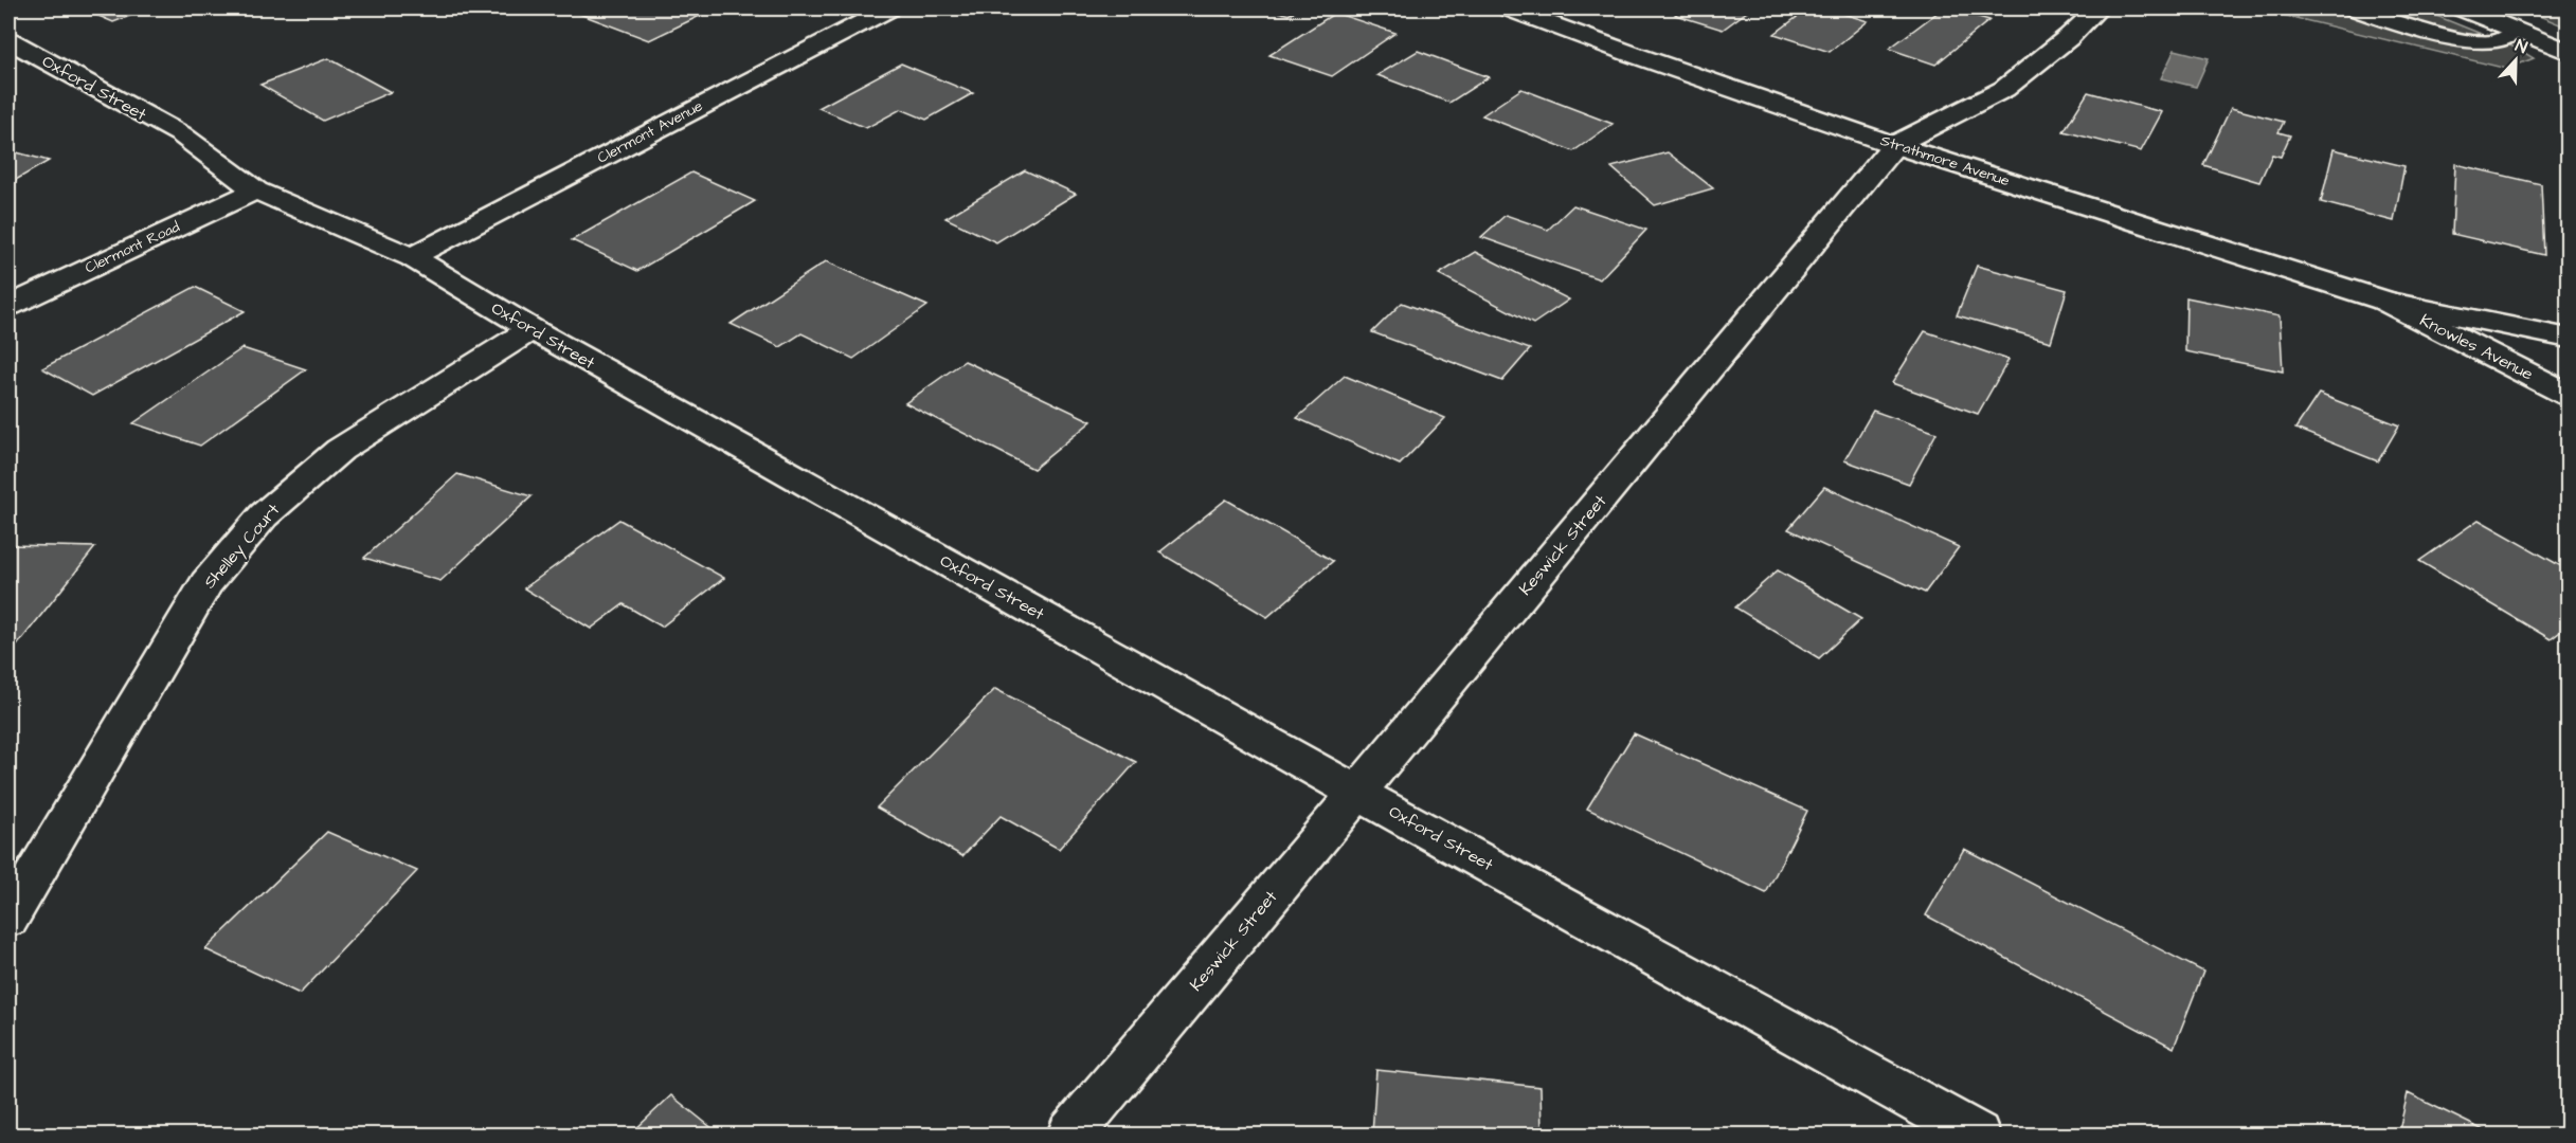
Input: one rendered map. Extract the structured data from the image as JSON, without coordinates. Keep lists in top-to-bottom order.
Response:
{
  "streets": {
    "street": [
      "Oxford Street",
      "Clermont Avenue",
      "Strathmore Avenue",
      "Clermont Road",
      "Knowles Avenue",
      "Keswick Street",
      "Shelley Court"
    ]
  },
  "crossings": [
    ["Oxford Street", "Clermont Avenue"],
    ["Oxford Street", "Clermont Road"],
    ["Oxford Street", "Keswick Street"],
    ["Oxford Street", "Shelley Court"],
    ["Strathmore Avenue", "Knowles Avenue"],
    ["Strathmore Avenue", "Keswick Street"]
  ],
  "north": "top"
}
